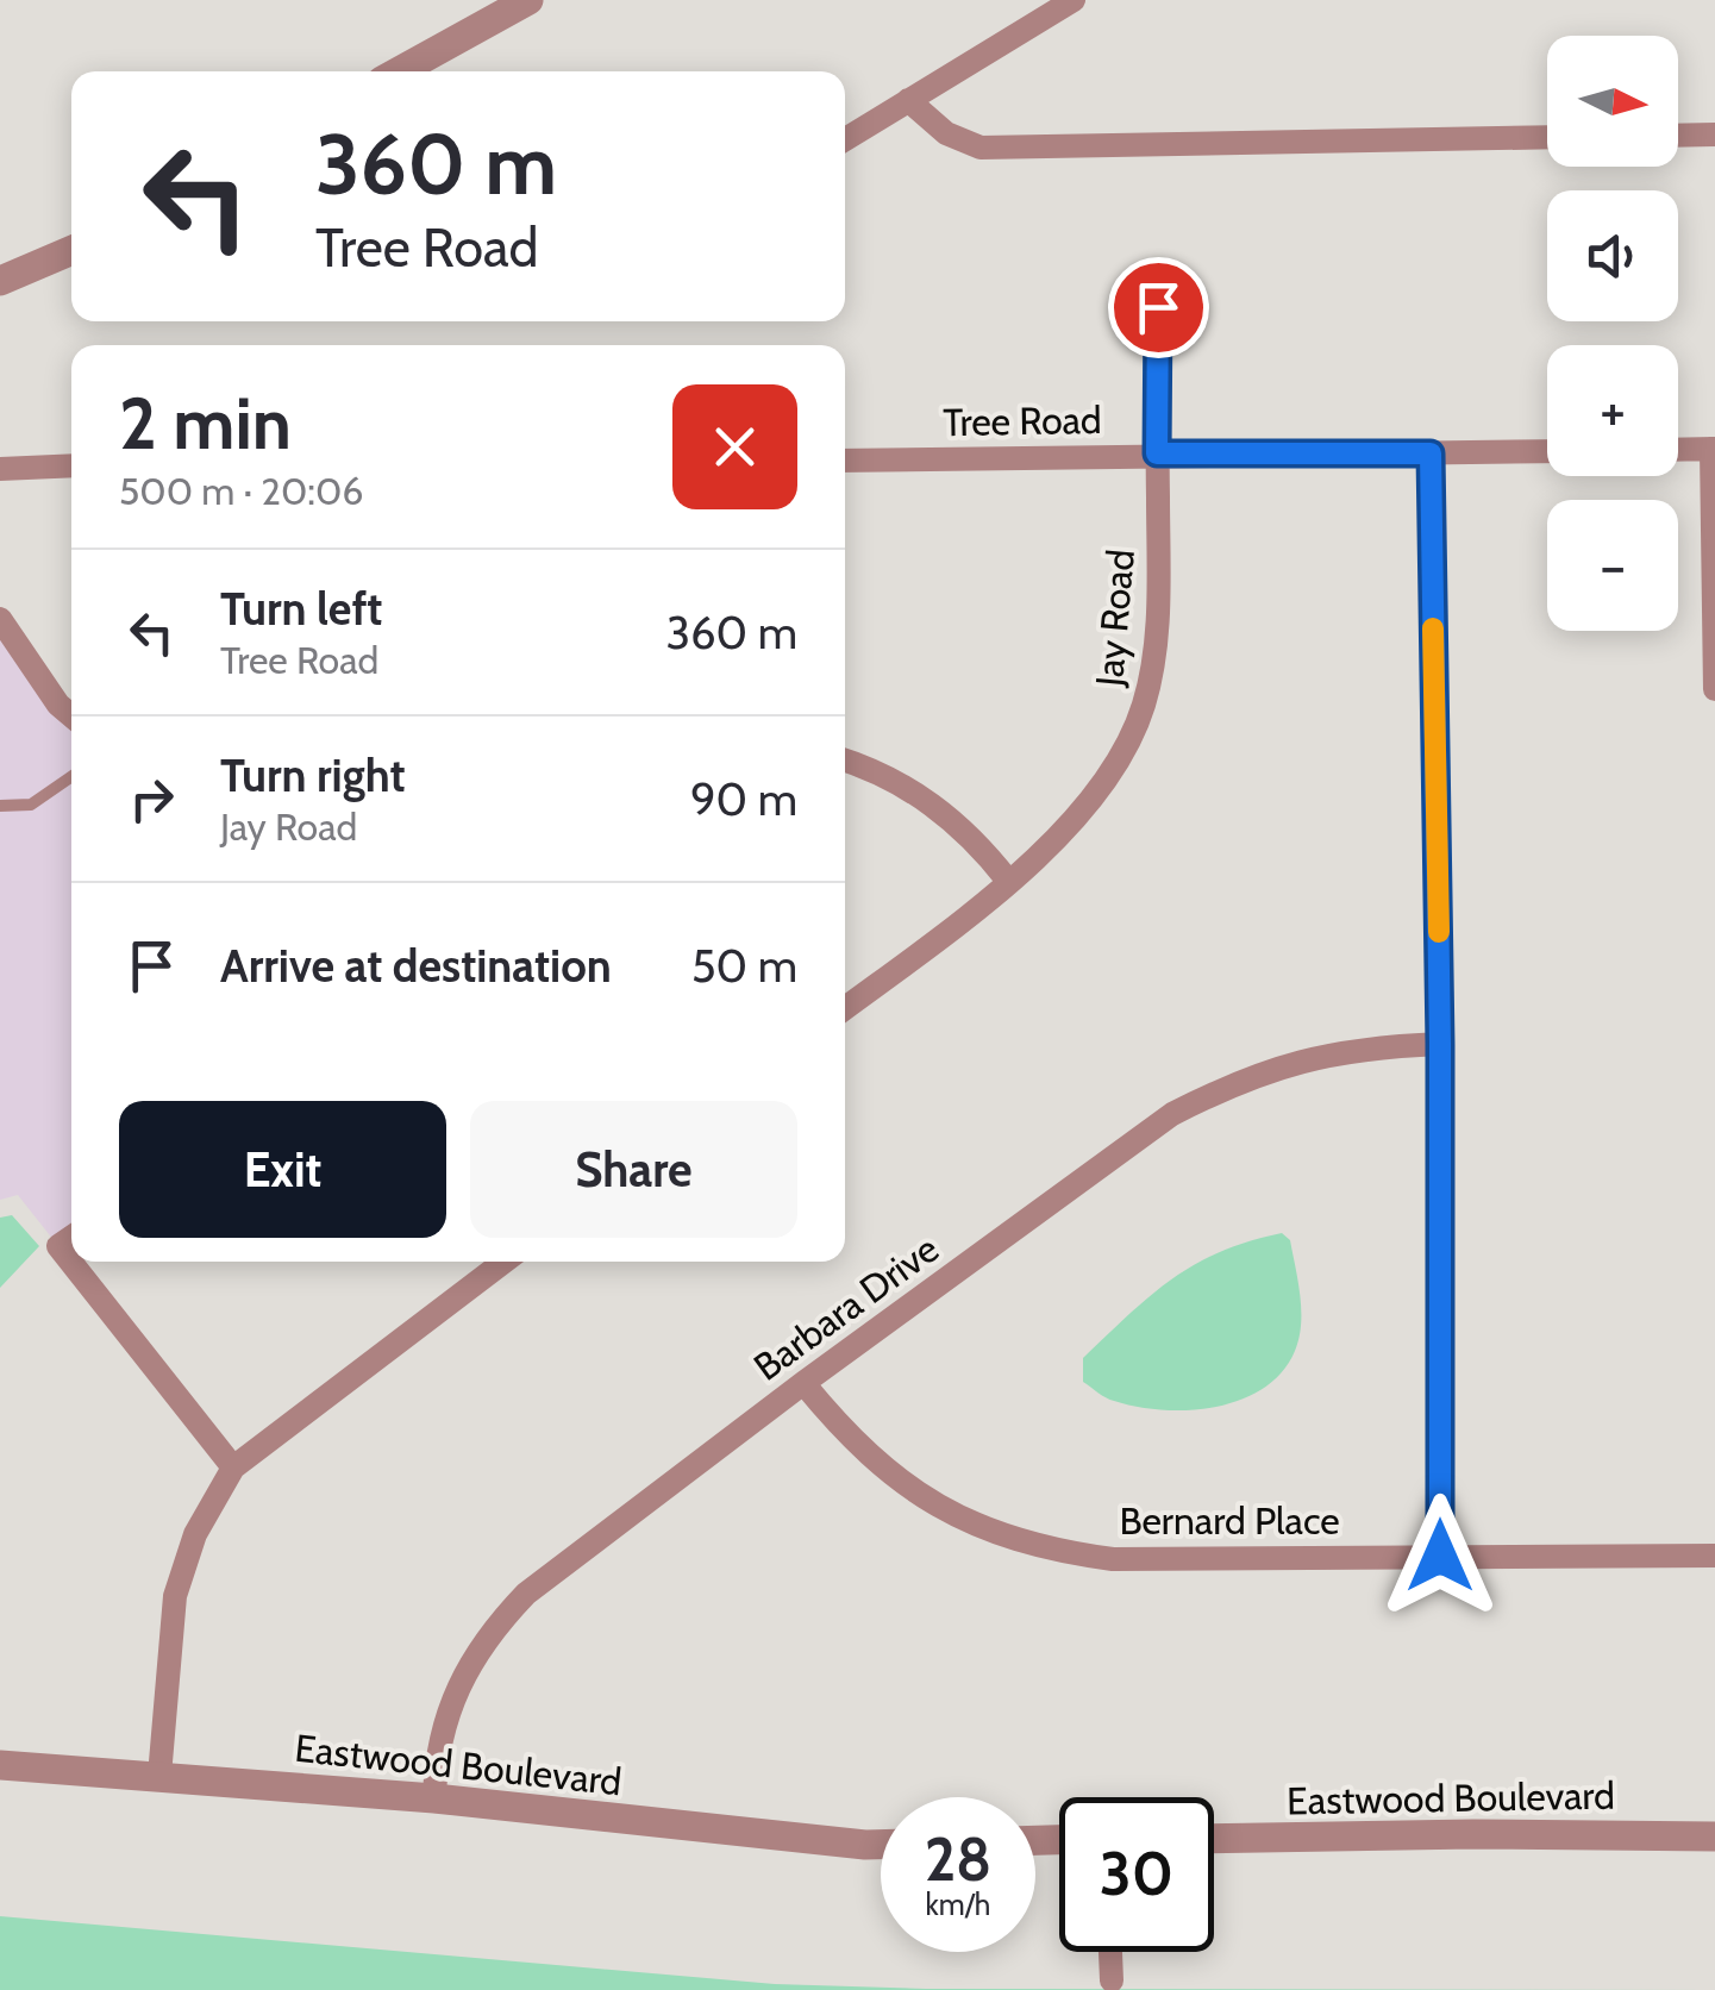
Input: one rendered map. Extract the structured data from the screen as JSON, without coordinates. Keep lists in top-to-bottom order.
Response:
{
  "streets": {
    "street": [
      "Tree Road",
      "Jay Road",
      "Barbara Drive",
      "Bernard Place",
      "Eastwood Boulevard"
    ]
  },
  "crossings": [
    ["Tree Road", "Jay Road"],
    ["Barbara Drive", "Bernard Place"],
    ["Barbara Drive", "Eastwood Boulevard"]
  ],
  "north": "right",
  "page": {
    "map_buttons": ["+", "−"],
    "turn": ["360 m", "Tree Road"],
    "heading": ["2 min", "500 m · 20:06"],
    "list": [
      {
        "name": "Turn left",
        "note": "Tree Road",
        "value": "360 m"
      },
      {
        "name": "Turn right",
        "note": "Jay Road",
        "value": "90 m"
      },
      {
        "name": "Arrive at destination",
        "value": "50 m"
      }
    ],
    "buttons": ["Exit", "Share"],
    "speed": "28 km/h",
    "limit": "30"
  }
}
